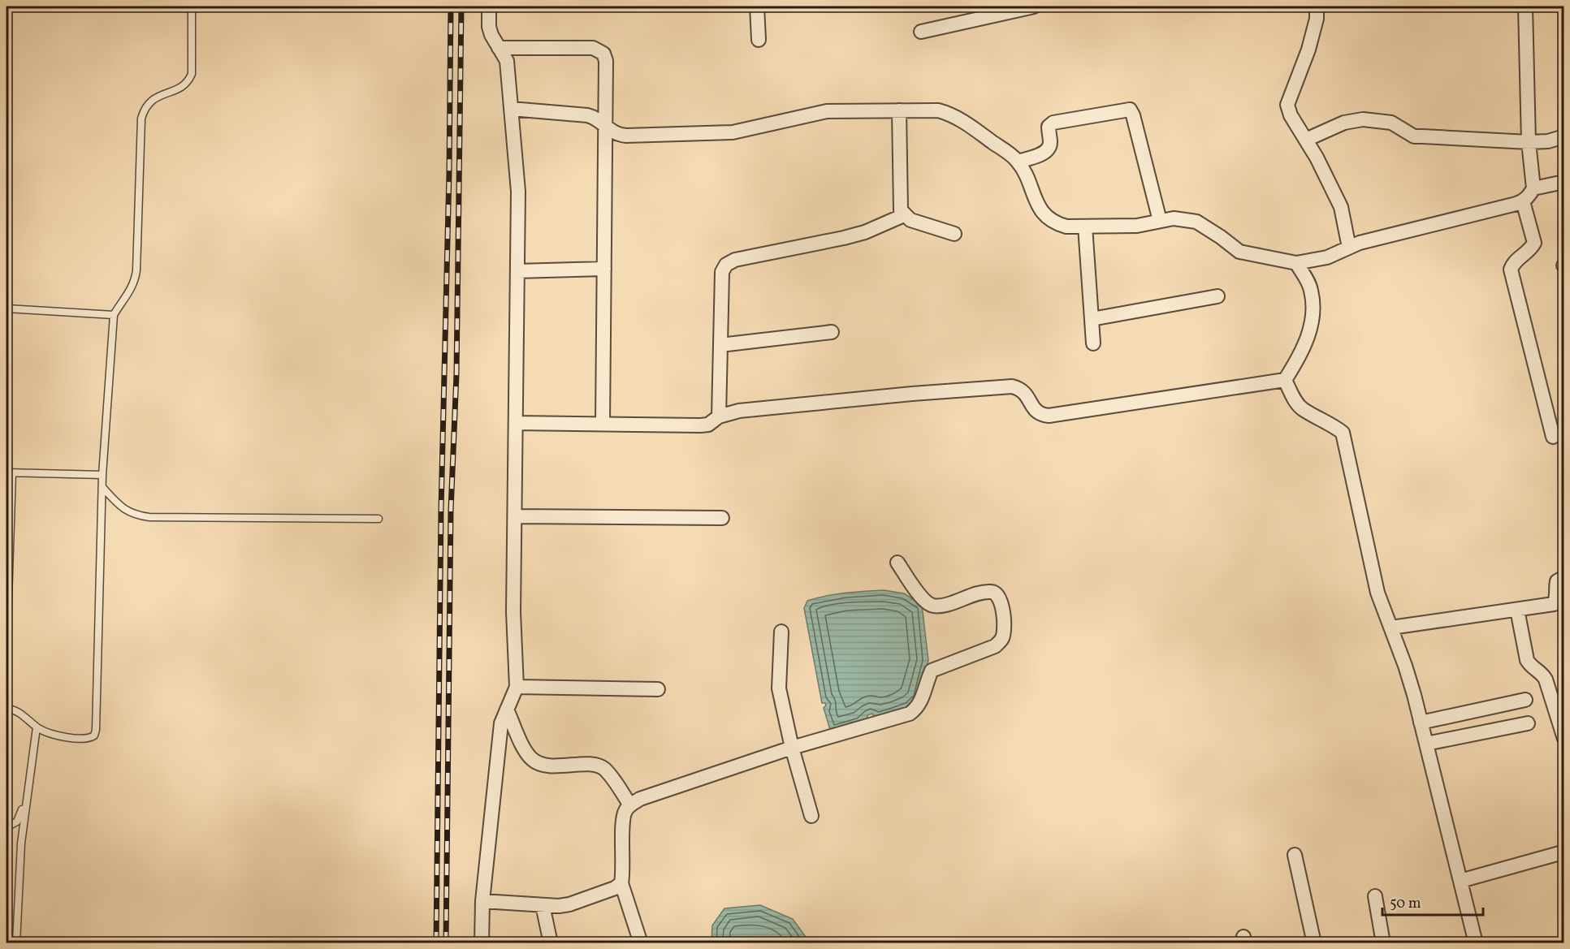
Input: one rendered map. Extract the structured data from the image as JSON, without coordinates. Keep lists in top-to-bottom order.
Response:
{
  "scale_bar": "50 m"
}
